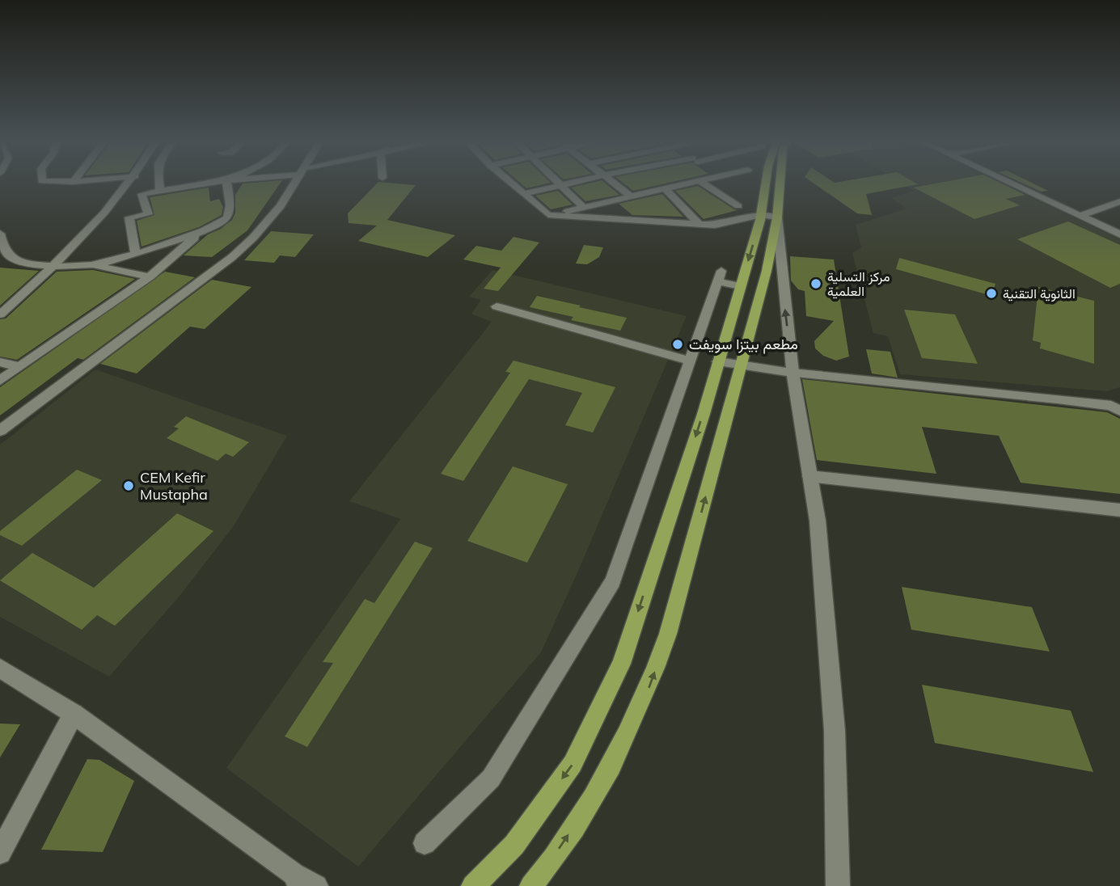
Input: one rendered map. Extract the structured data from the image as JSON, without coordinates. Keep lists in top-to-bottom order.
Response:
{
  "places": [
    "مركز التسلية العلمية",
    "الثانوية التقنية",
    "مطعم بيتزا سويفت",
    "CEM Kefir Mustapha"
  ]
}
